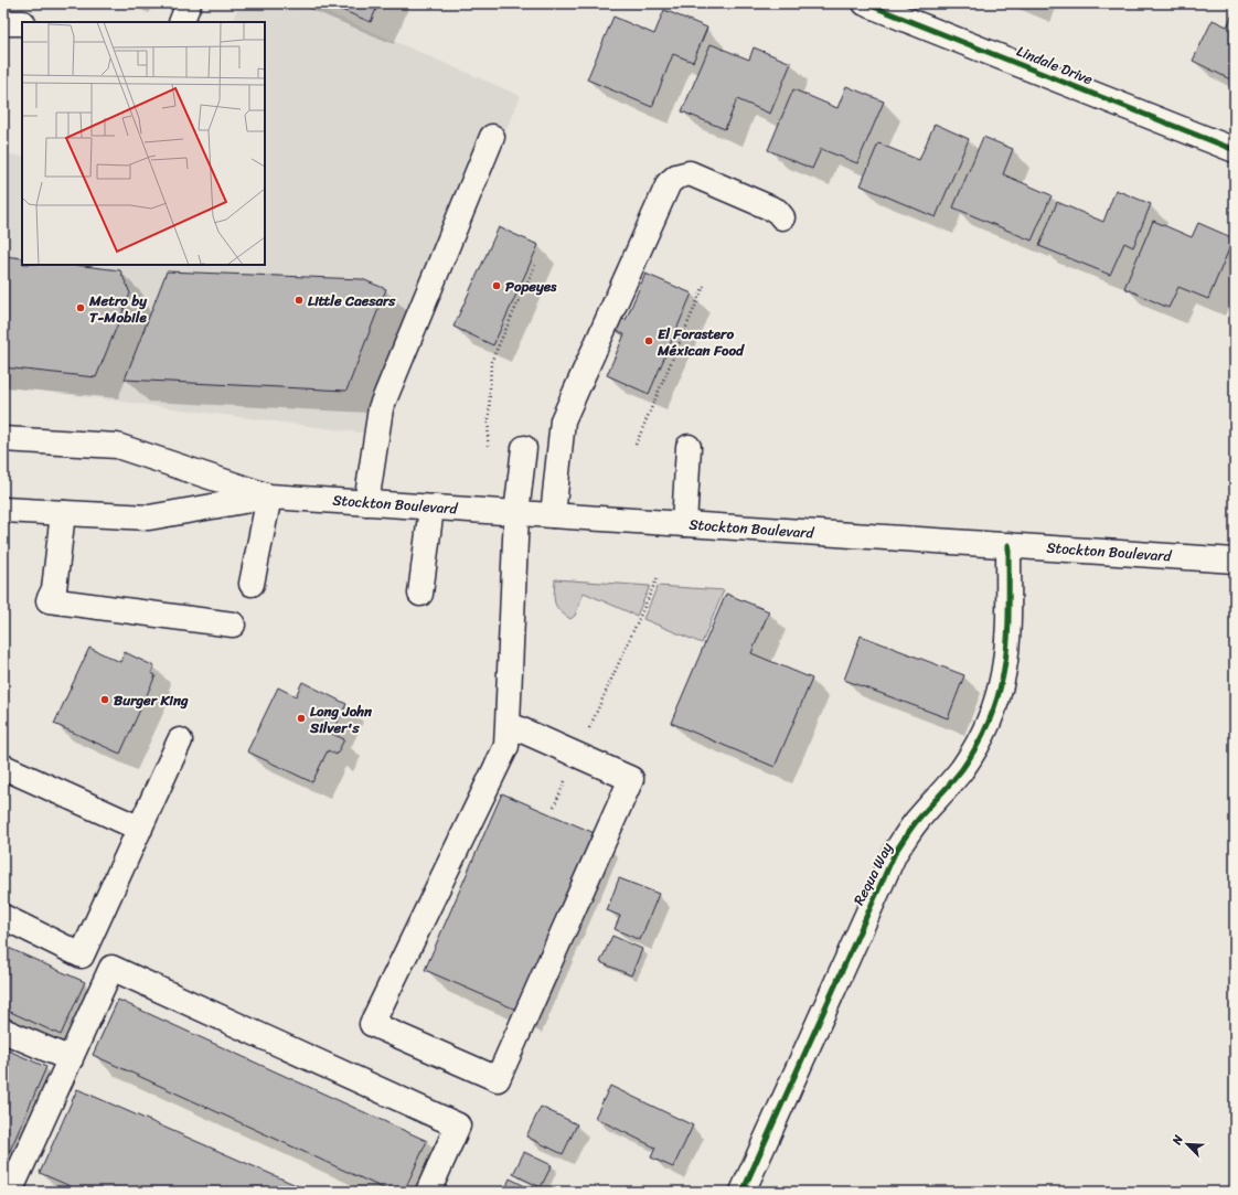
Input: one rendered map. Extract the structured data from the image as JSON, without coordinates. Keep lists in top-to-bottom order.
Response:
{
  "streets": {
    "main road": ["Lindale Drive", "Stockton Boulevard", "Requa Way"]
  },
  "crossings": [
    ["Stockton Boulevard", "Requa Way"]
  ],
  "places": [
    "Popeyes",
    "Little Caesars",
    "Metro by T-Mobile",
    "El Forastero Méxican Food",
    "Burger King",
    "Long John Silver's"
  ],
  "north": "top left"
}
